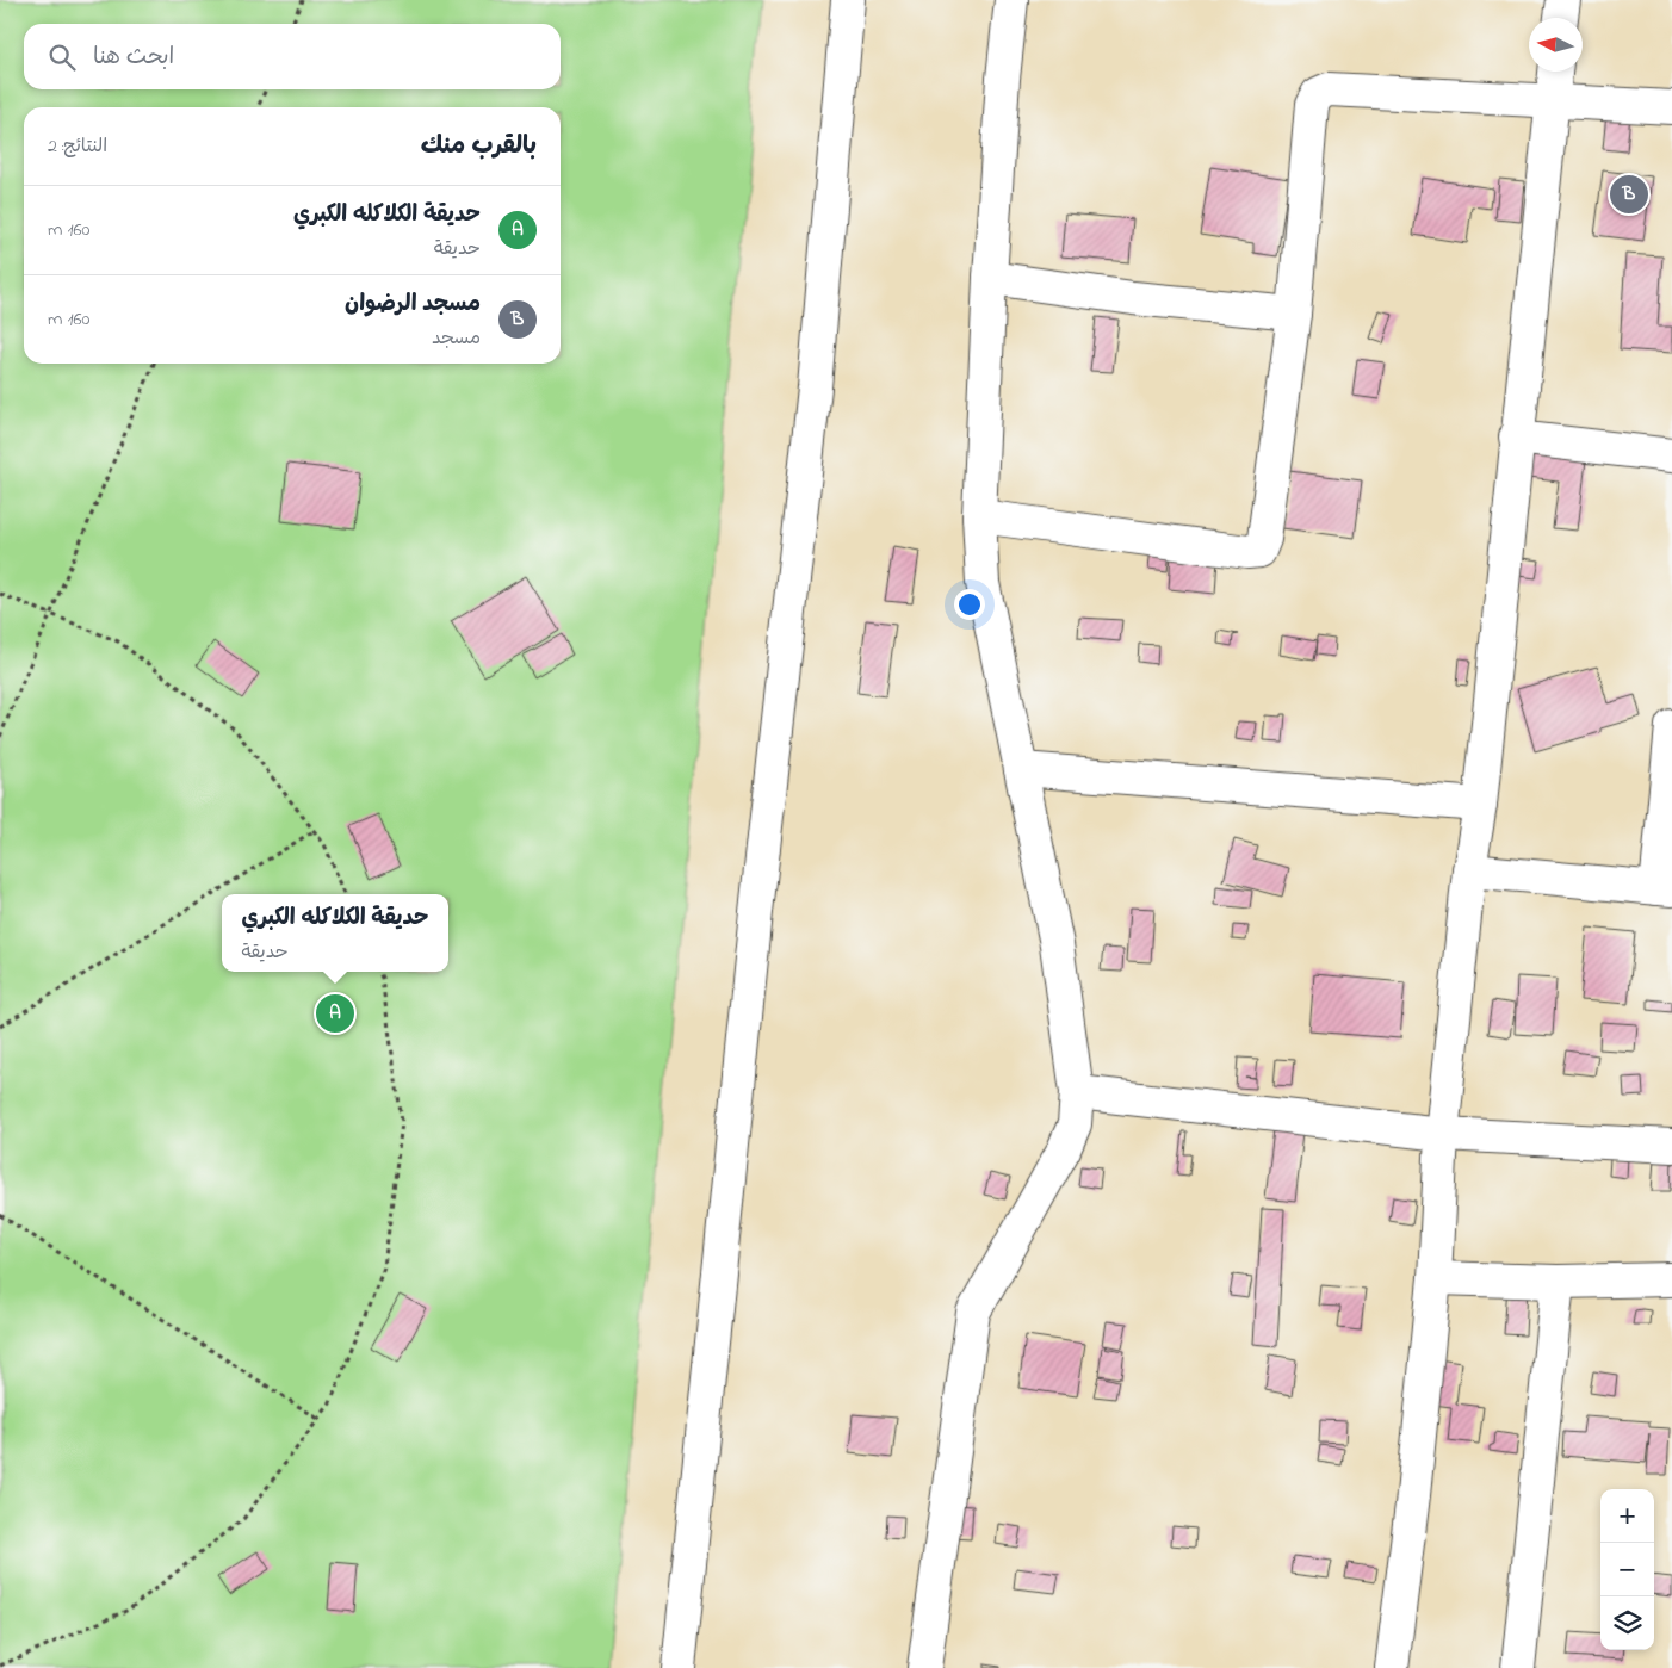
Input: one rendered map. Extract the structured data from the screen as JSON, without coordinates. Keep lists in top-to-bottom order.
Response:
{
  "north": "left",
  "page": {
    "search": "ابحث هنا",
    "heading": ["بالقرب منك", "النتائج: 2"],
    "pins": ["B", "A"],
    "list": [
      {
        "mark": "A",
        "name": "حديقة الكلاكله الكبري",
        "note": "حديقة",
        "value": "160 m"
      },
      {
        "mark": "B",
        "name": "مسجد الرضوان",
        "note": "مسجد",
        "value": "160 m"
      }
    ],
    "popup": ["حديقة الكلاكله الكبري", "حديقة"],
    "map_buttons": ["+", "−"]
  }
}
